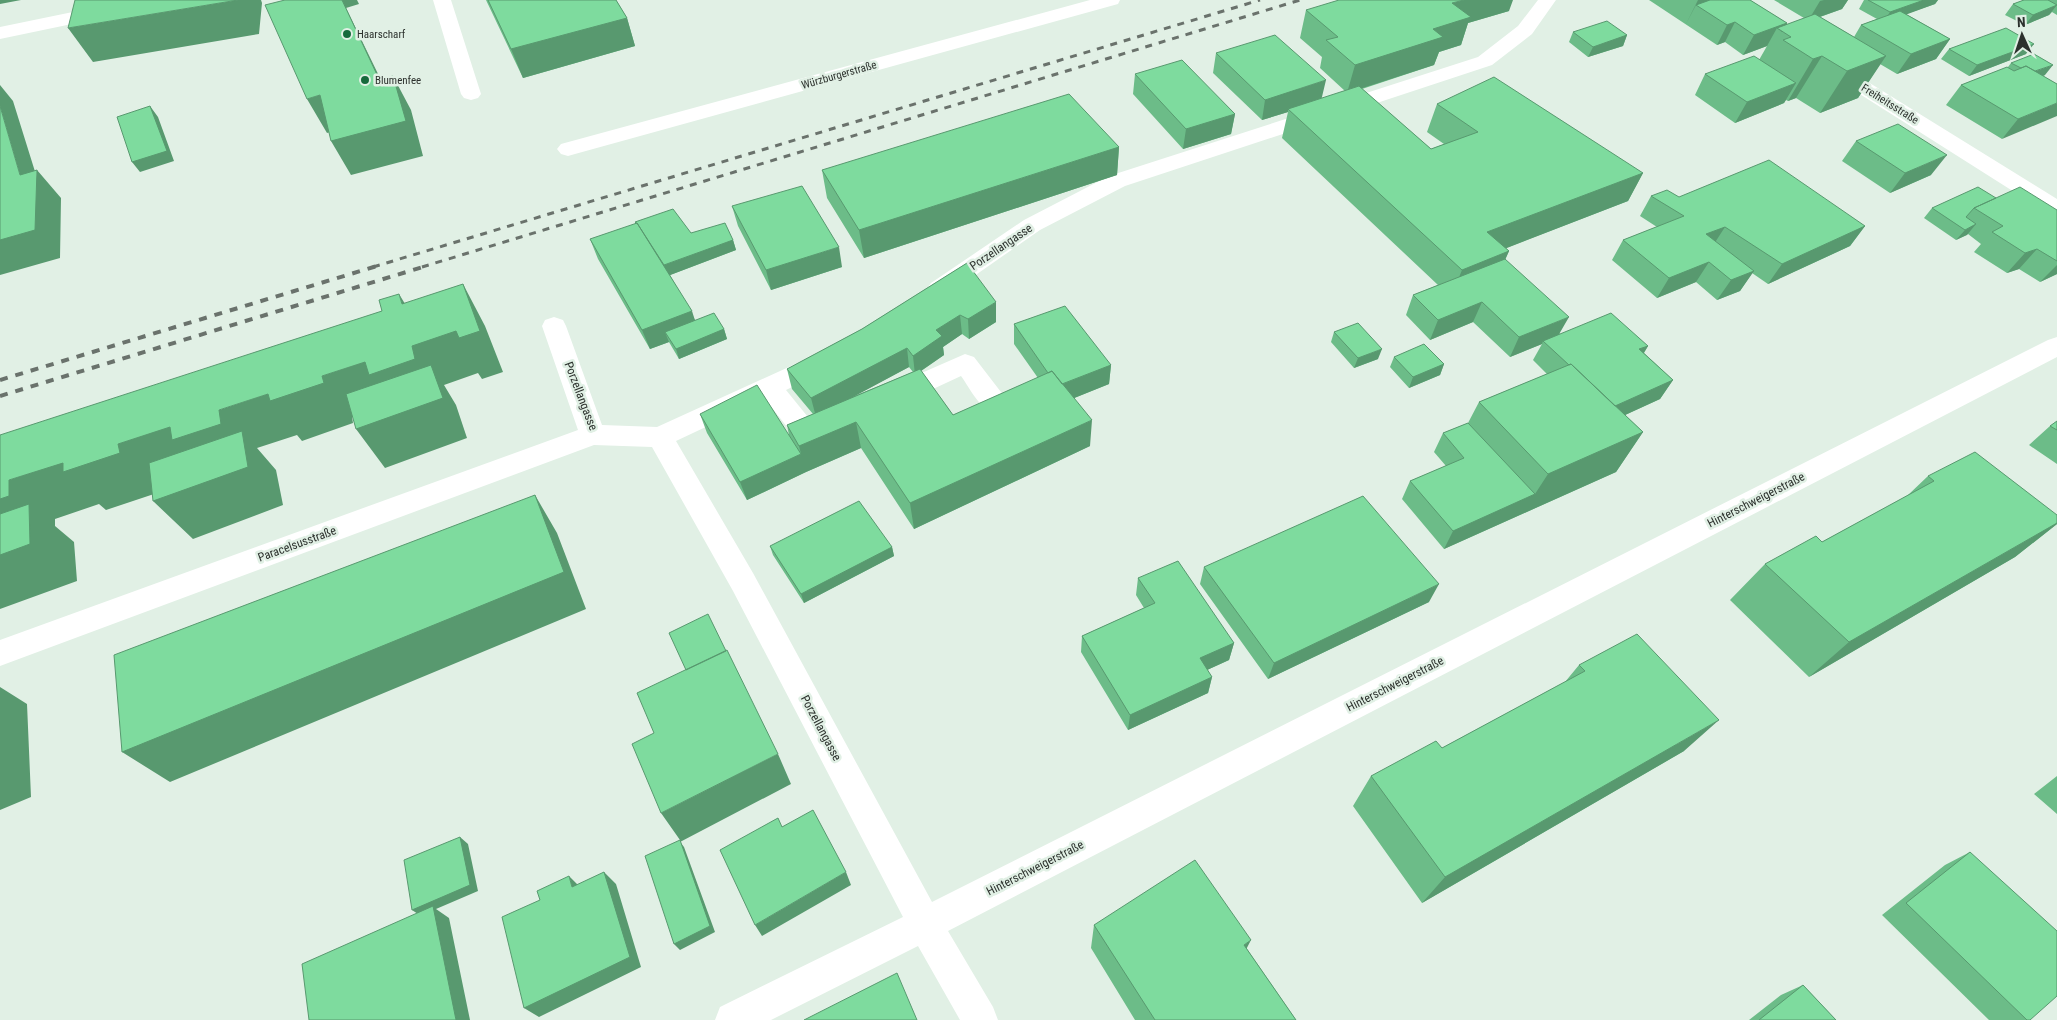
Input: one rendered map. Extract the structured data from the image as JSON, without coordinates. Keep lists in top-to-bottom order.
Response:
{
  "streets": {
    "street": [
      "Würzburgerstraße",
      "Freiheitsstraße",
      "Porzellangasse",
      "Hinterschweigerstraße",
      "Paracelsusstraße"
    ]
  },
  "crossings": [
    ["Porzellangasse", "Hinterschweigerstraße"],
    ["Porzellangasse", "Paracelsusstraße"]
  ],
  "places": ["Haarscharf", "Blumenfee"],
  "north": "top"
}
